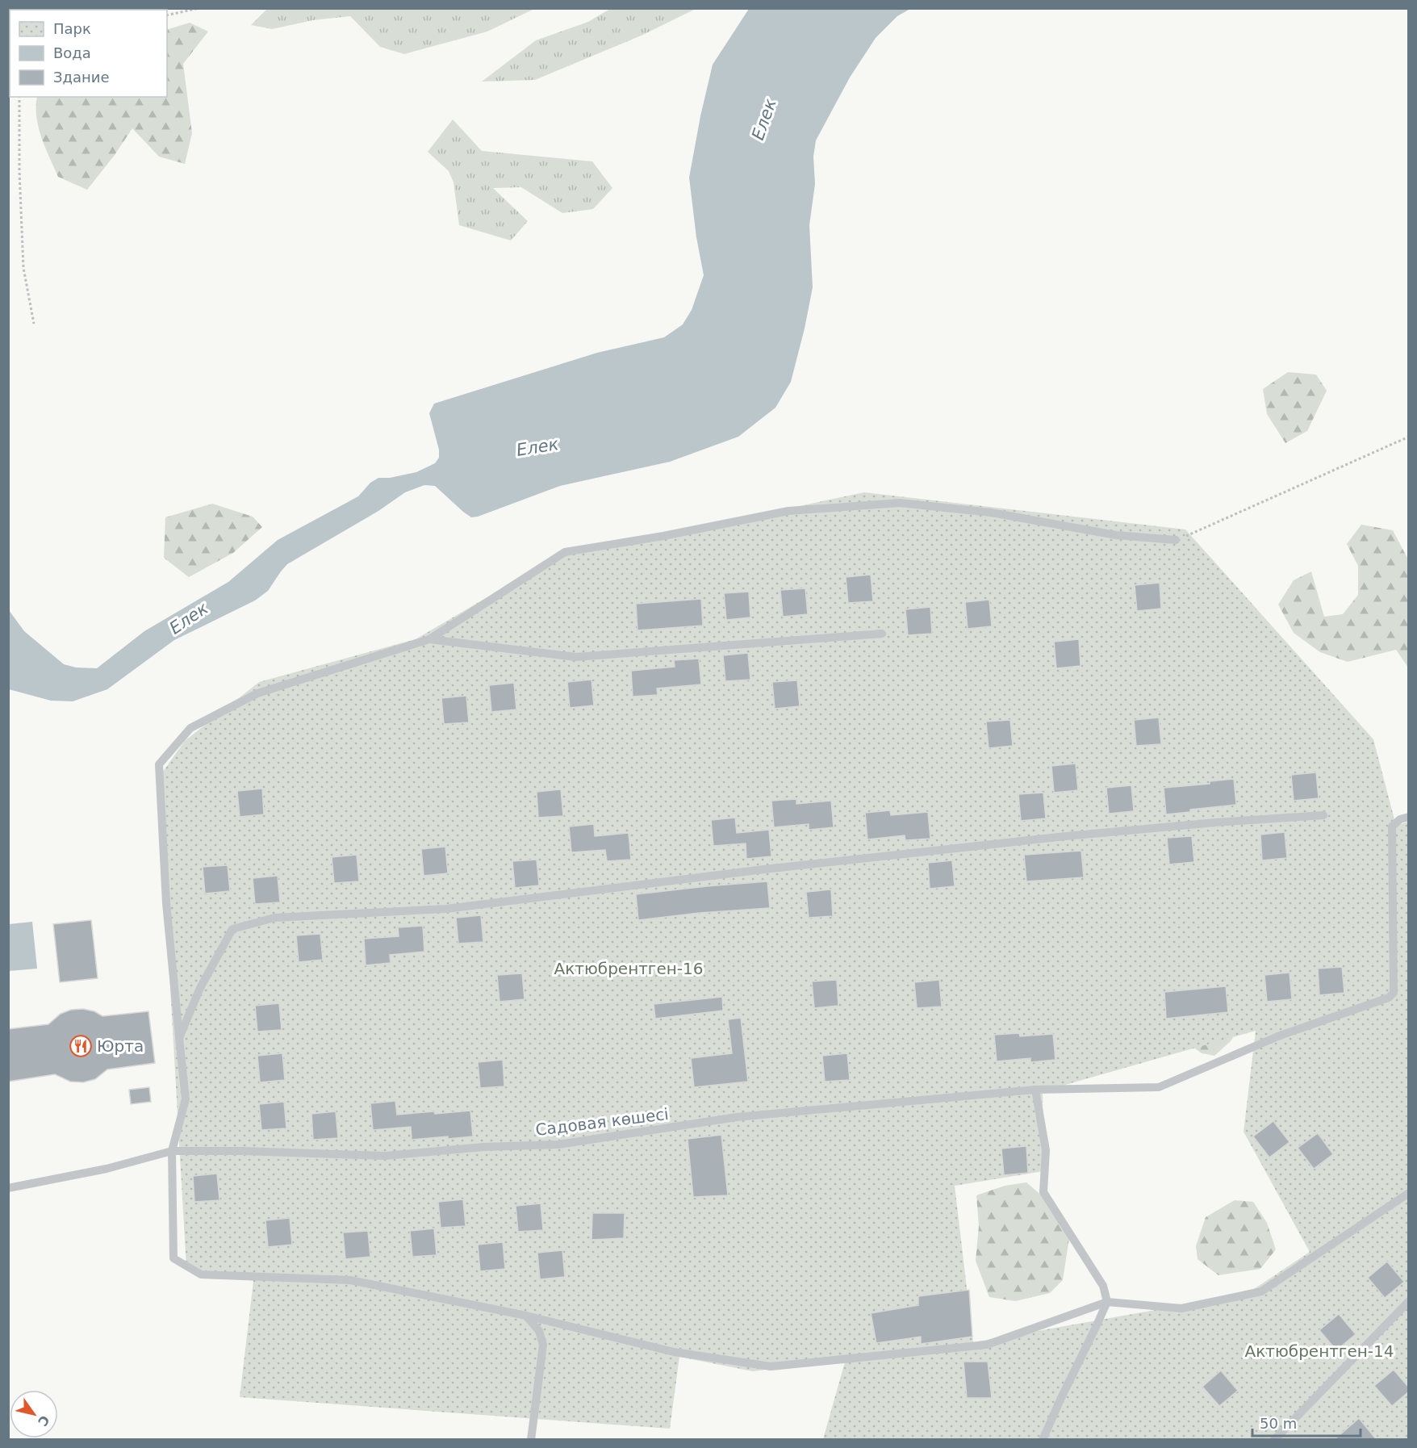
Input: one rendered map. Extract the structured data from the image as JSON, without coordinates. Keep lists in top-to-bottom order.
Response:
{
  "streets": {
    "lane": ["Садовая көшесі"]
  },
  "water": ["Елек"],
  "parks": ["Актюбрентген-16", "Актюбрентген-14"],
  "places": {
    "restaurant": ["Юрта"]
  },
  "legend": ["Парк", "Вода", "Здание"],
  "scale_bar": "50 m",
  "north": "bottom right"
}
